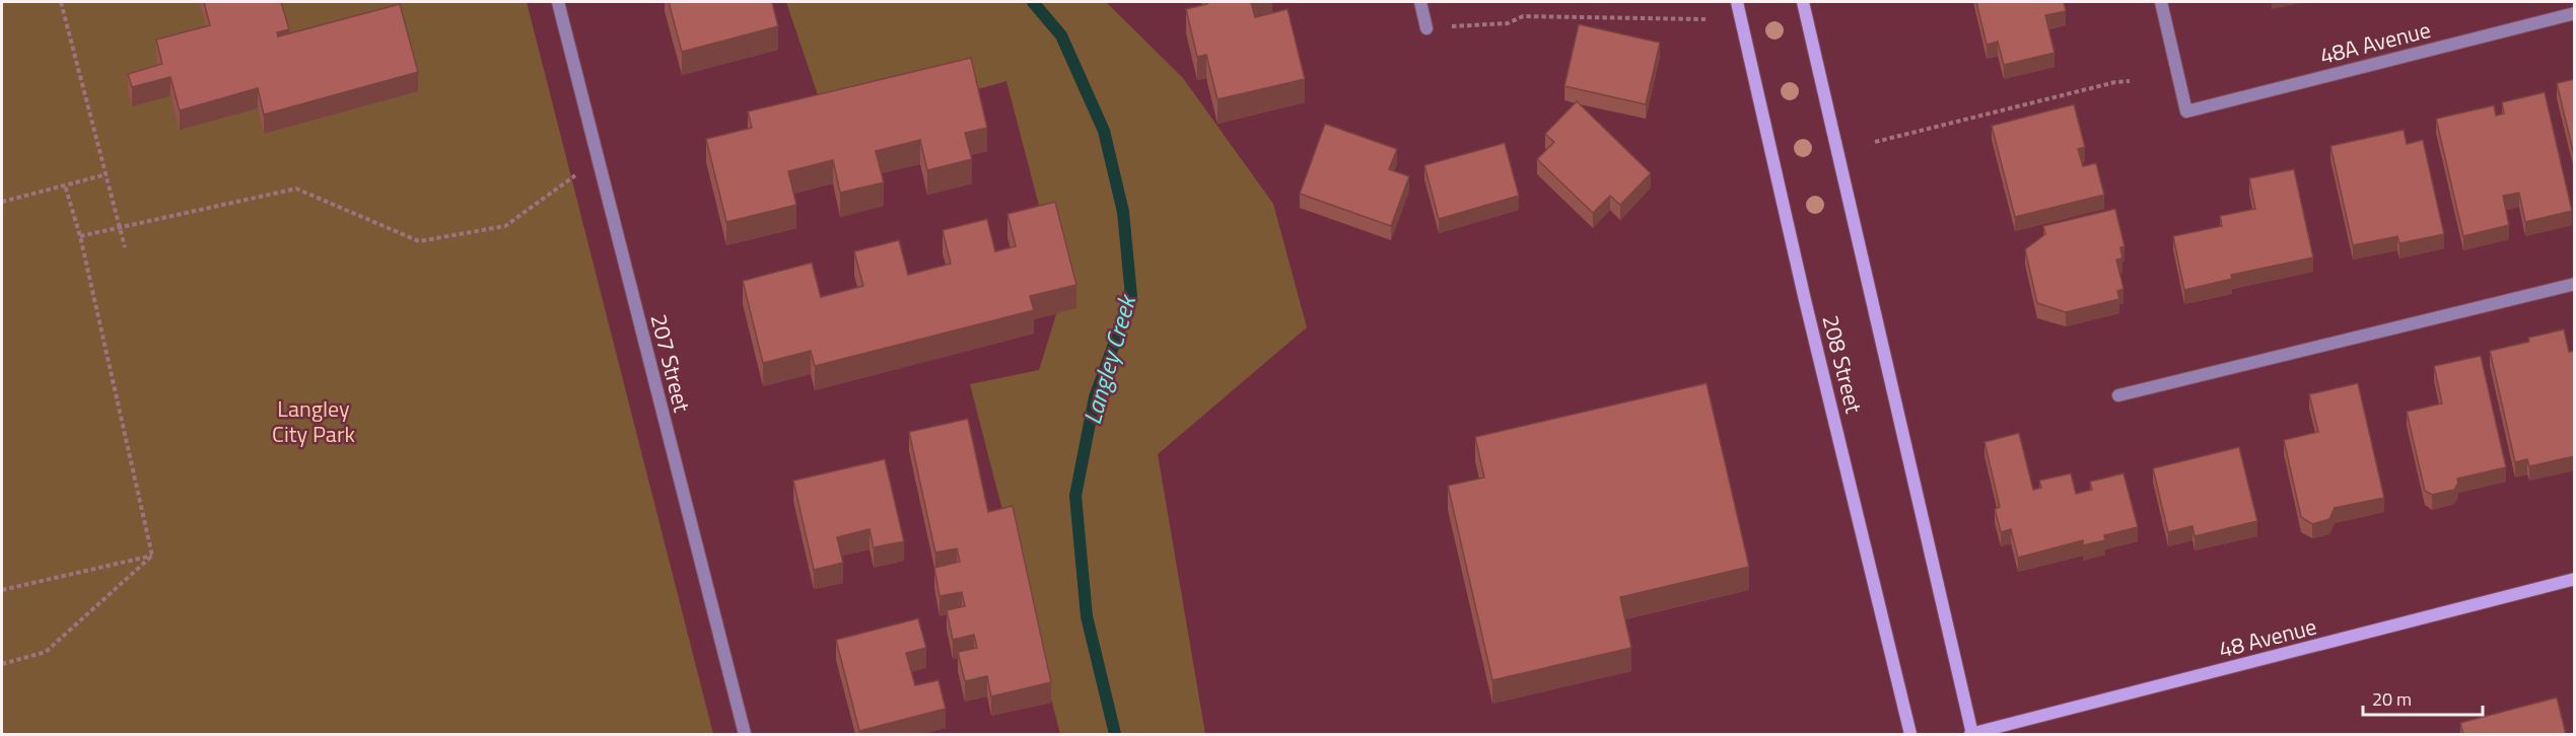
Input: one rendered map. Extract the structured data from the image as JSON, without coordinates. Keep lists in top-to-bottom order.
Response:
{
  "streets": {
    "main road": ["208 Street", "48 Avenue"],
    "street": ["48A Avenue", "207 Street"]
  },
  "crossings": [
    ["208 Street", "48 Avenue"]
  ],
  "water": ["Langley Creek"],
  "parks": ["Langley City Park"],
  "scale_bar": "20 m"
}
